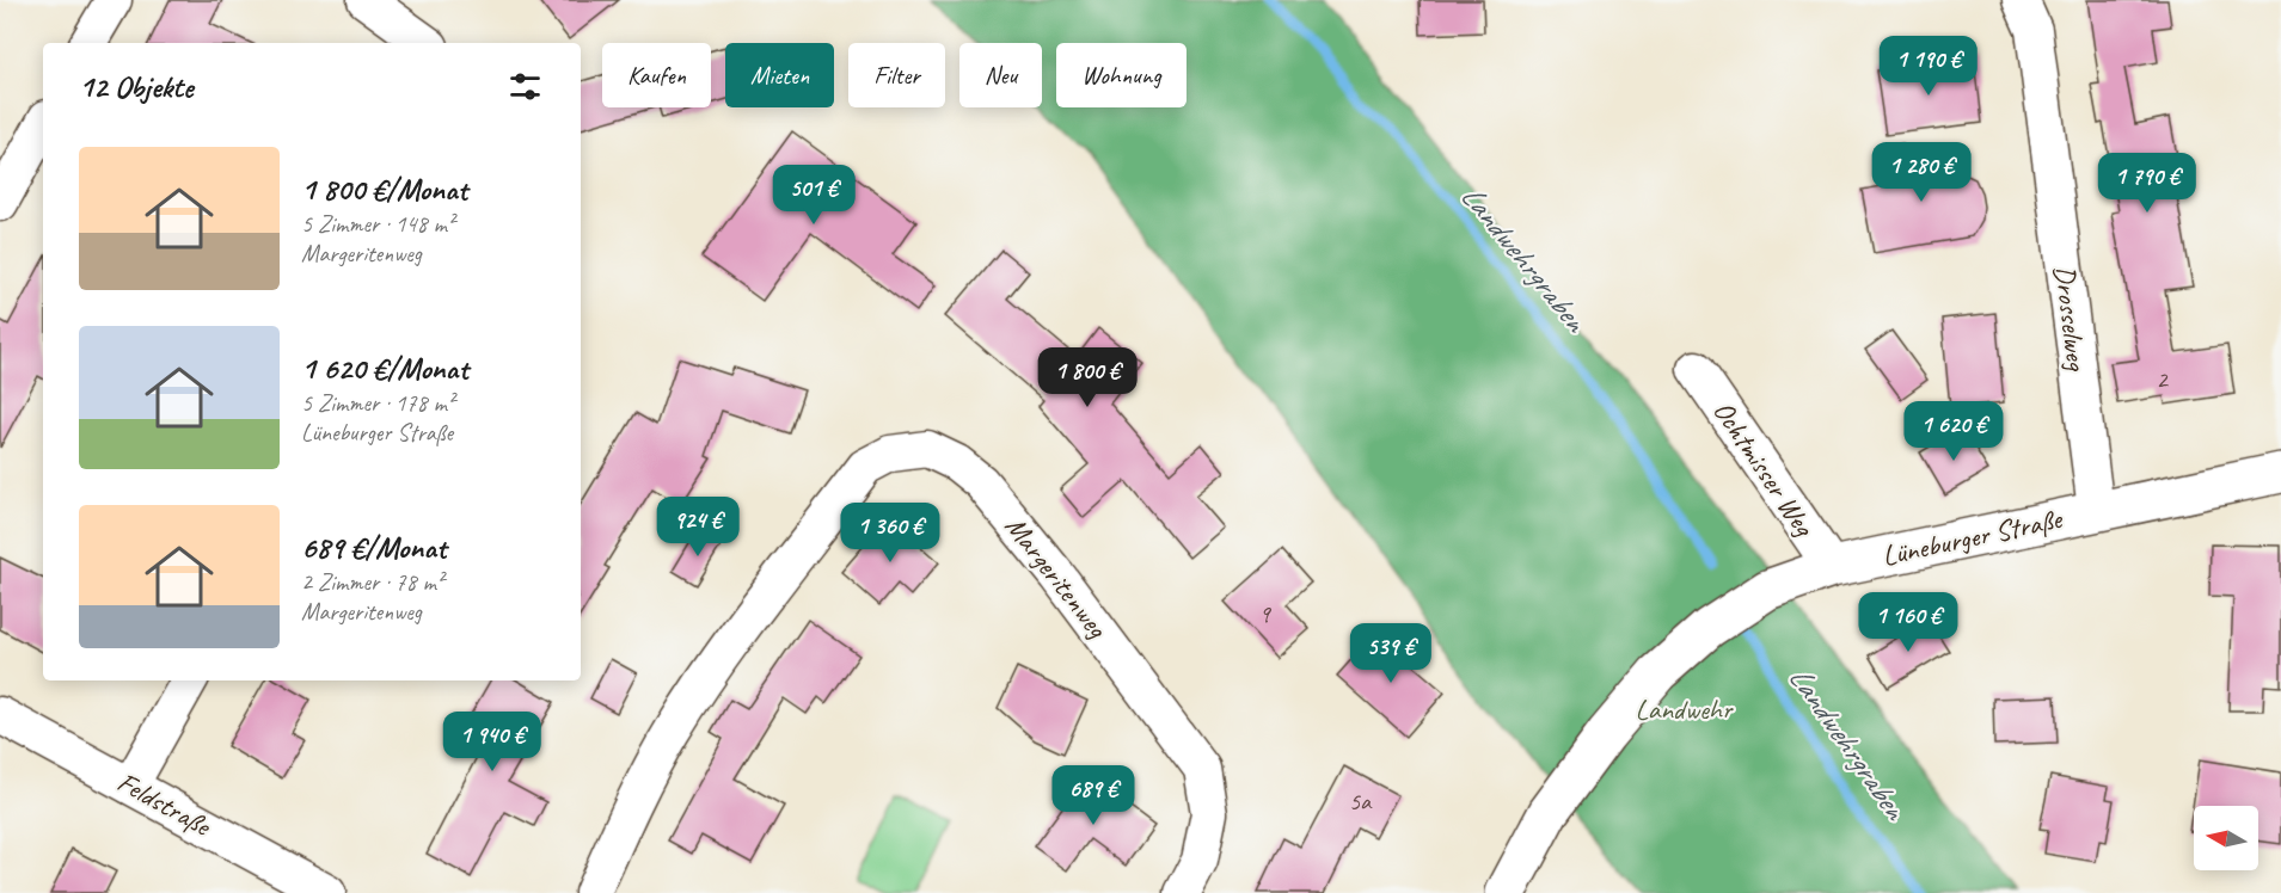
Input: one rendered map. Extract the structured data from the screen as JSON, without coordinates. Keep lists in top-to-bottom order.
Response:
{
  "streets": {
    "street": [
      "Drosselweg",
      "Ochtmisser Weg",
      "Lüneburger Straße",
      "Margeritenweg",
      "Feldstraße"
    ]
  },
  "crossings": [
    ["Drosselweg", "Lüneburger Straße"],
    ["Ochtmisser Weg", "Lüneburger Straße"]
  ],
  "water": ["Landwehrgraben"],
  "parks": ["Landwehr"],
  "house_numbers": ["2", "9", "5a"],
  "north": "left",
  "page": {
    "price": [
      "1 190 €",
      "1 280 €",
      "1 790 €",
      "501 €",
      "1 800 €",
      "1 620 €",
      "924 €",
      "1 360 €",
      "1 160 €",
      "539 €",
      "1 940 €",
      "689 €"
    ],
    "chip": [
      "Kaufen",
      "Mieten",
      "Filter",
      "Neu",
      "Wohnung"
    ],
    "heading": "12 Objekte",
    "list": [
      {
        "name": "1 800 €/Monat",
        "note": "5 Zimmer · 148 m² · Margeritenweg"
      },
      {
        "name": "1 620 €/Monat",
        "note": "5 Zimmer · 178 m² · Lüneburger Straße"
      },
      {
        "name": "689 €/Monat",
        "note": "2 Zimmer · 78 m² · Margeritenweg"
      }
    ]
  }
}
